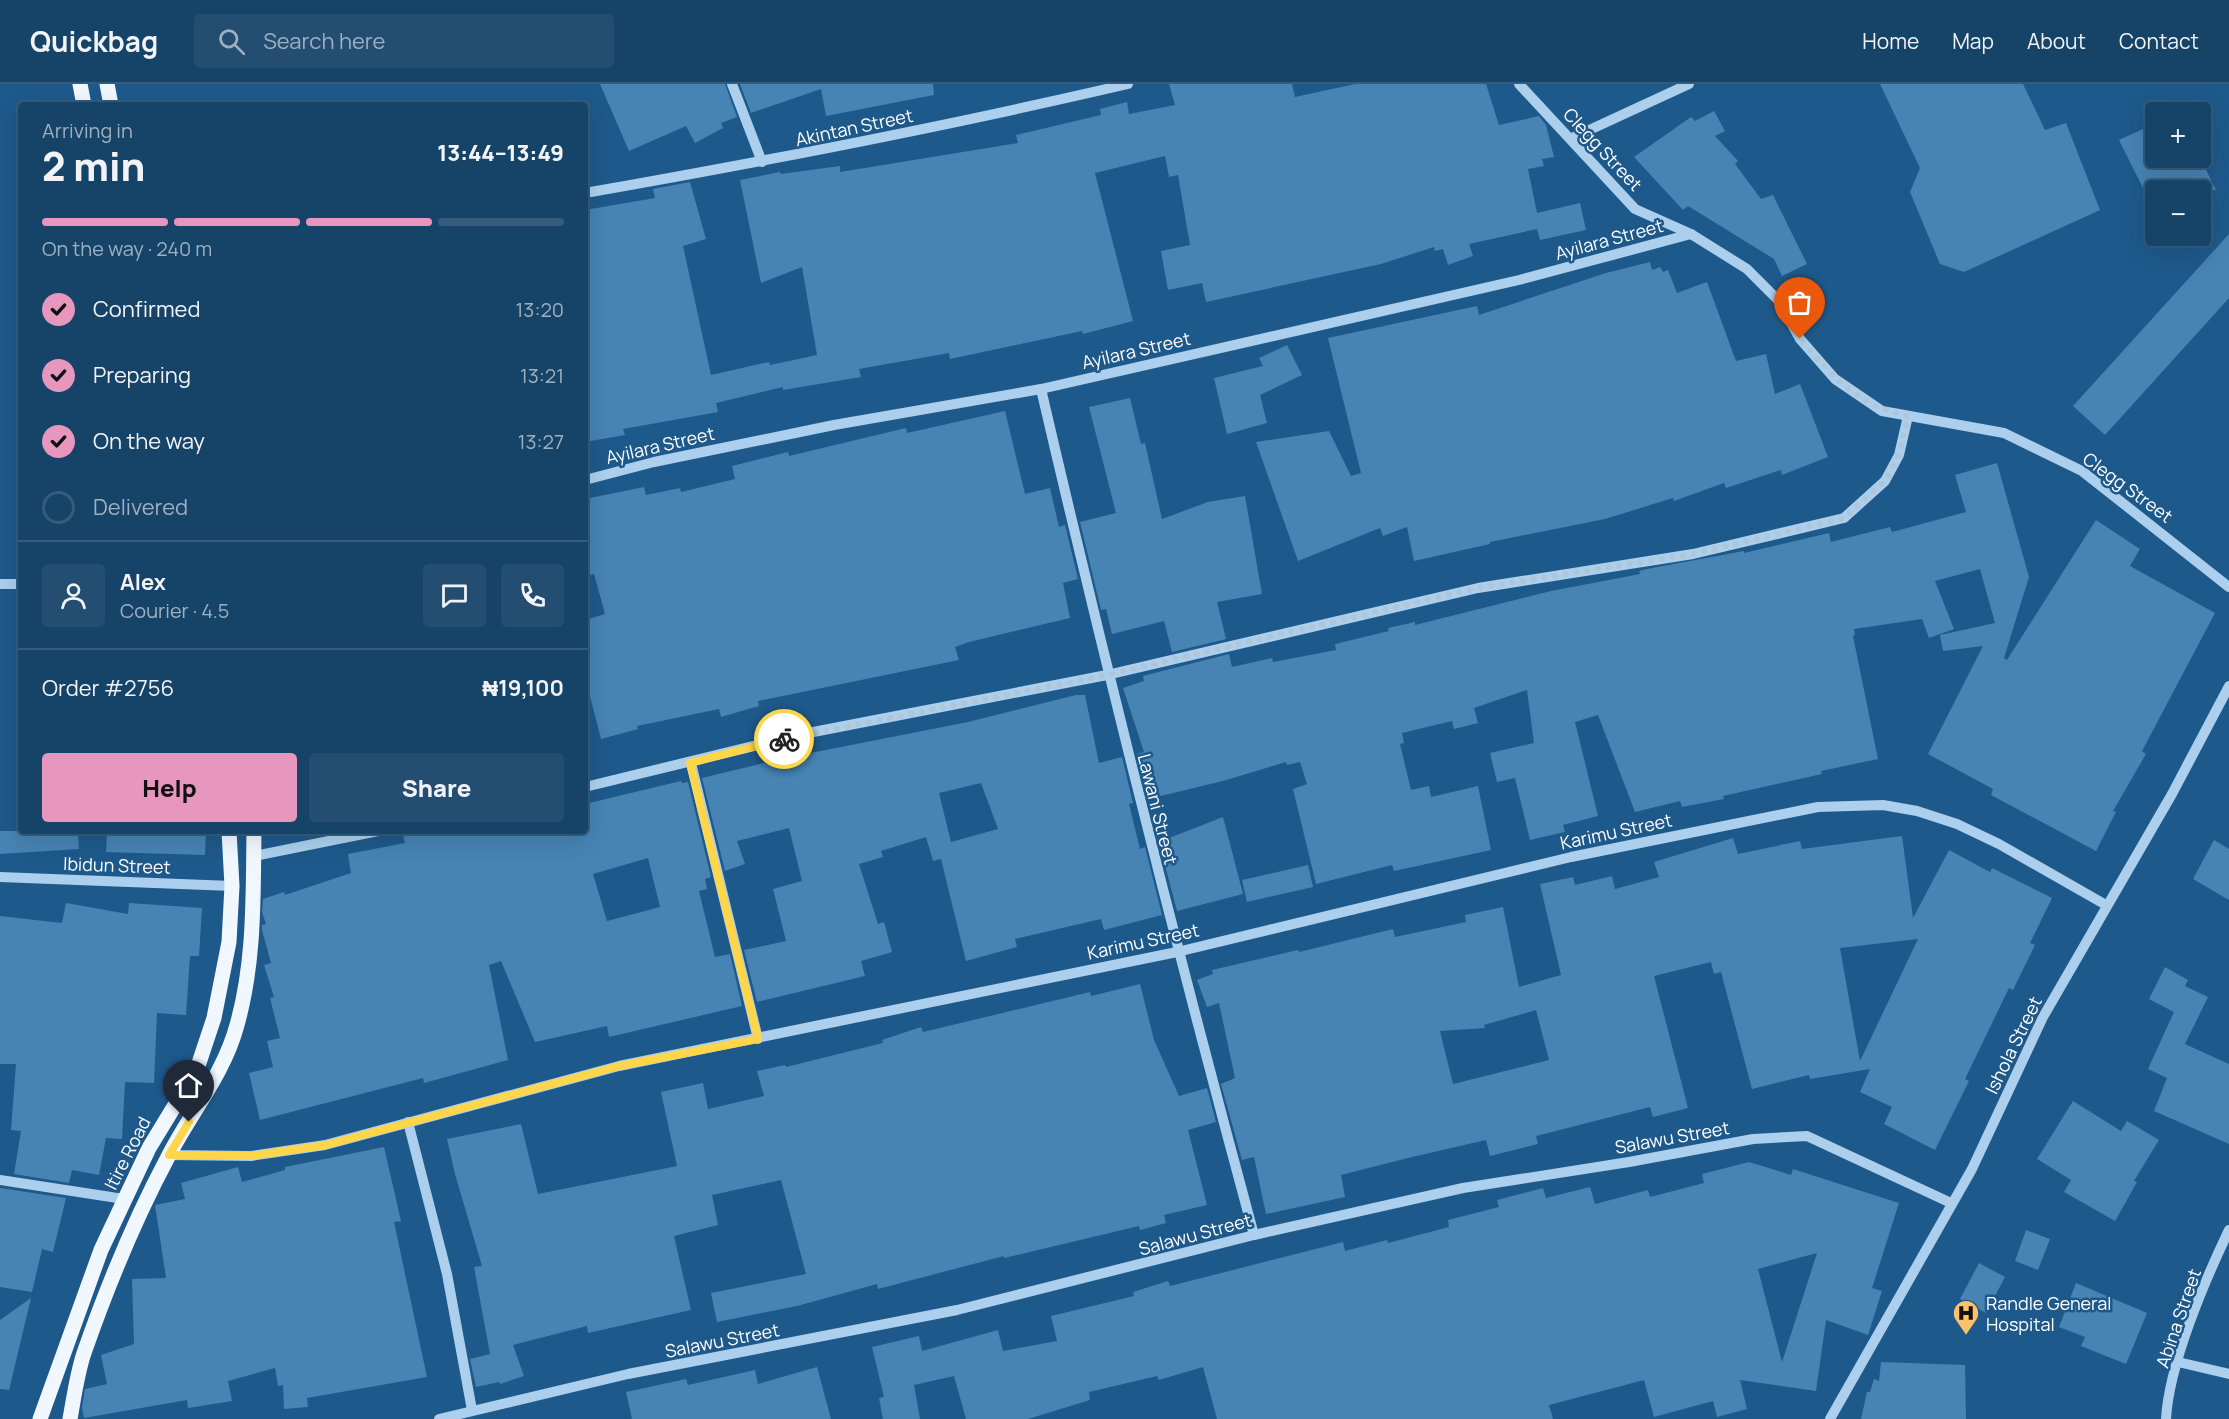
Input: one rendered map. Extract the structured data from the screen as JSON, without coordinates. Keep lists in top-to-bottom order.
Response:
{
  "streets": {
    "main road": ["Itire Road"],
    "street": [
      "Akintan Street",
      "Clegg Street",
      "Ayilara Street",
      "Lawani Street",
      "Karimu Street",
      "Ibidun Street",
      "Ishola Street",
      "Salawu Street",
      "Abina Street"
    ]
  },
  "crossings": [
    ["Clegg Street", "Ayilara Street"],
    ["Ayilara Street", "Lawani Street"],
    ["Lawani Street", "Karimu Street"],
    ["Lawani Street", "Salawu Street"],
    ["Karimu Street", "Ishola Street"],
    ["Ibidun Street", "Itire Road"],
    ["Ishola Street", "Salawu Street"]
  ],
  "places": {
    "hospital": ["Randle General Hospital"]
  },
  "page": {
    "header": "Quickbag",
    "search": "Search here",
    "nav": [
      "Home",
      "Map",
      "About",
      "Contact"
    ],
    "map_buttons": ["+", "−"],
    "heading": ["2 min", "Arriving in", "13:44–13:49"],
    "panel": [
      "Alex",
      "Courier · 4.5",
      "Order #2756",
      "₦19,100"
    ],
    "bar": "On the way · 240 m",
    "list": [
      ["Confirmed", "13:20"],
      ["Preparing", "13:21"],
      ["On the way", "13:27"],
      "Delivered"
    ],
    "buttons": ["Help", "Share"]
  }
}
